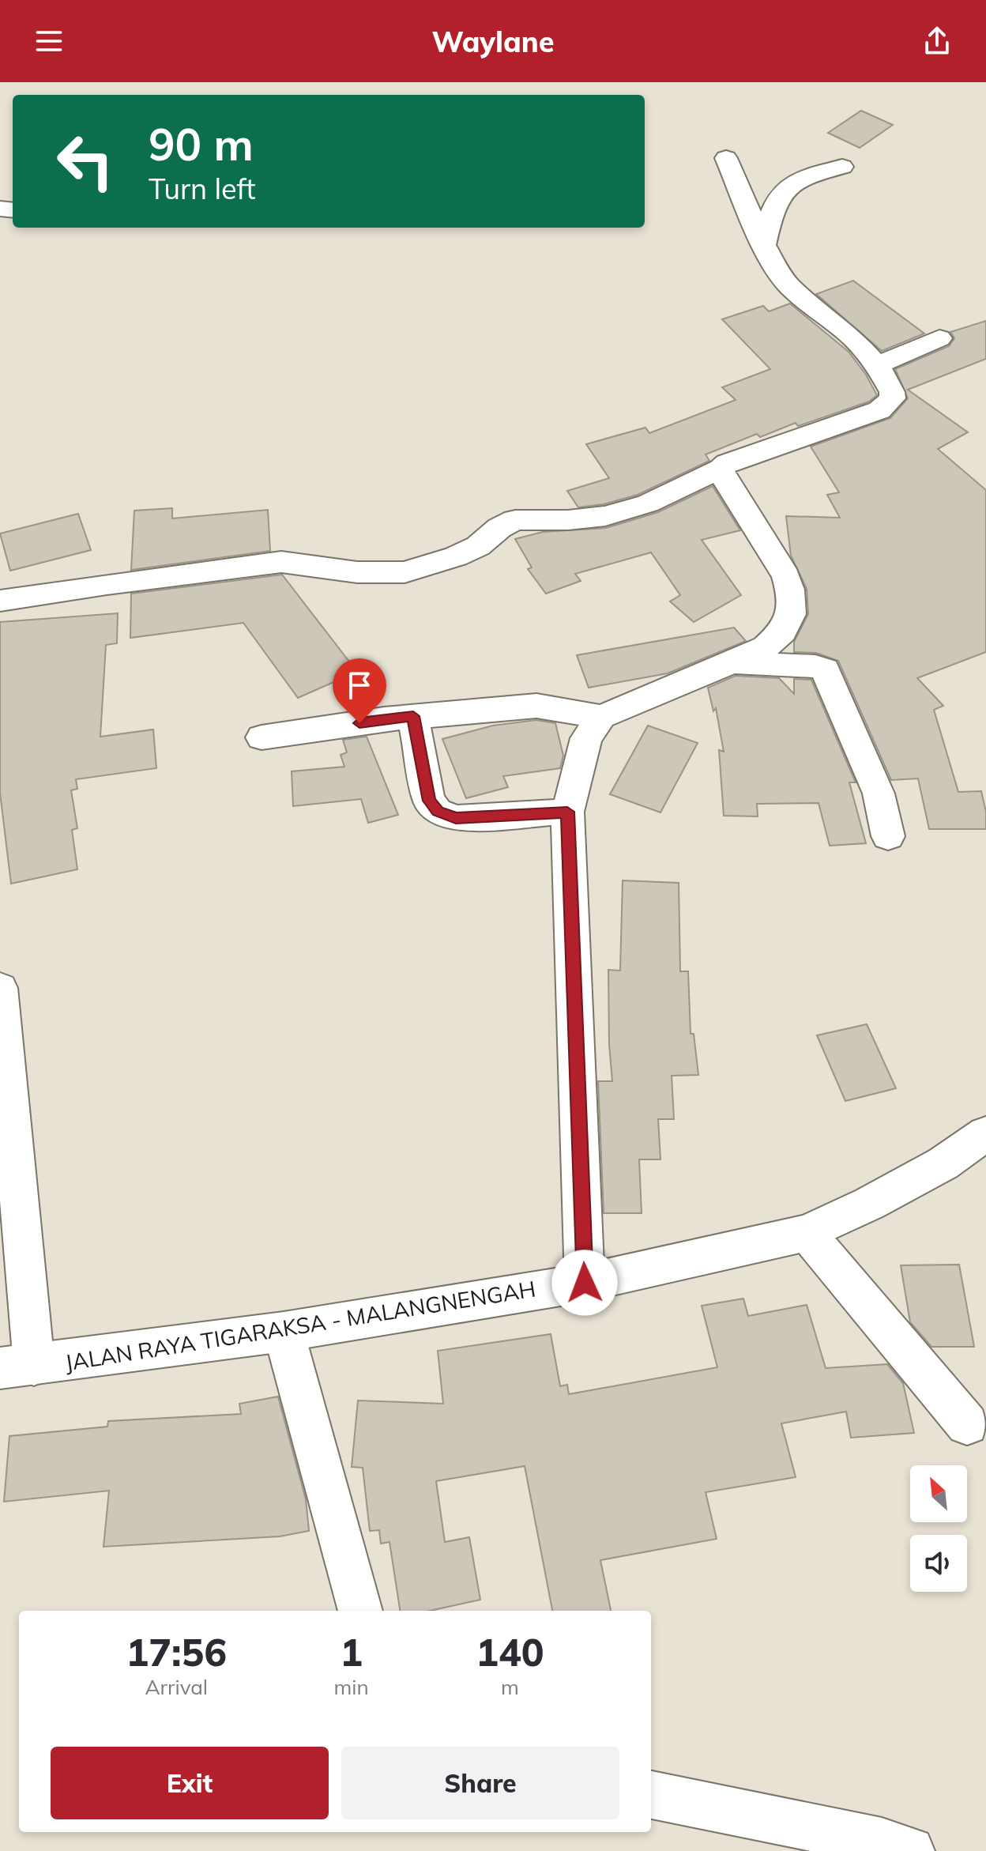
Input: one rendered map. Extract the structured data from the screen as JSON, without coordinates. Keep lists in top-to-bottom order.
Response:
{
  "streets": {
    "street": ["JALAN RAYA TIGARAKSA - MALANGNENGAH"]
  },
  "north": "top left",
  "page": {
    "header": "Waylane",
    "turn": ["90 m", "Turn left"],
    "eta": [
      "17:56",
      "Arrival",
      "1",
      "min",
      "140",
      "m"
    ],
    "buttons": ["Exit", "Share"]
  }
}
